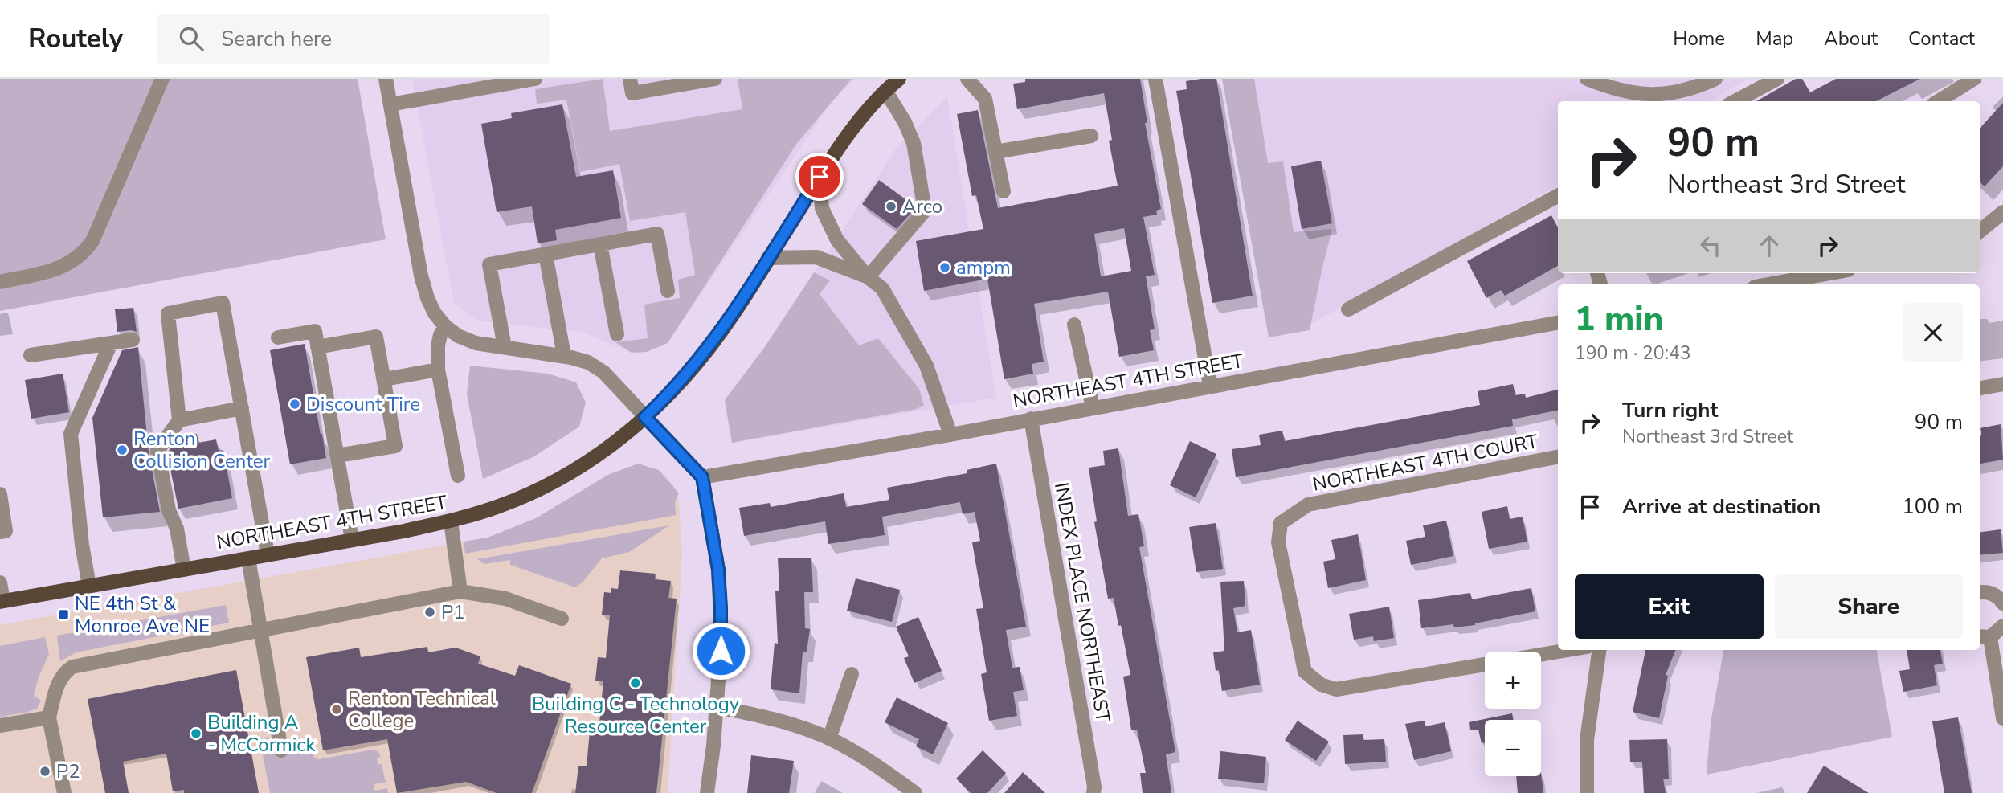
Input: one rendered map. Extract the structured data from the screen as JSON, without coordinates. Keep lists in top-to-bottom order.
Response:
{
  "streets": {
    "main road": ["NORTHEAST 4TH STREET"],
    "street": ["NORTHEAST 4TH COURT", "INDEX PLACE NORTHEAST"]
  },
  "crossings": [
    ["NORTHEAST 4TH STREET", "INDEX PLACE NORTHEAST"]
  ],
  "places": {
    "other": [
      "Arco",
      "ampm",
      "Discount Tire",
      "Renton Collision Center",
      "P1",
      "Building C - Technology Resource Center",
      "Renton Technical College",
      "Building A - McCormick",
      "P2"
    ],
    "transit": ["NE 4th St & Monroe Ave NE"]
  },
  "page": {
    "header": "Routely",
    "search": "Search here",
    "nav": [
      "Home",
      "Map",
      "About",
      "Contact"
    ],
    "turn": ["90 m", "Northeast 3rd Street"],
    "heading": ["1 min", "190 m · 20:43"],
    "list": [
      {
        "name": "Turn right",
        "note": "Northeast 3rd Street",
        "value": "90 m"
      },
      {
        "name": "Arrive at destination",
        "value": "100 m"
      }
    ],
    "buttons": ["Exit", "Share"],
    "map_buttons": ["+", "−"]
  }
}
